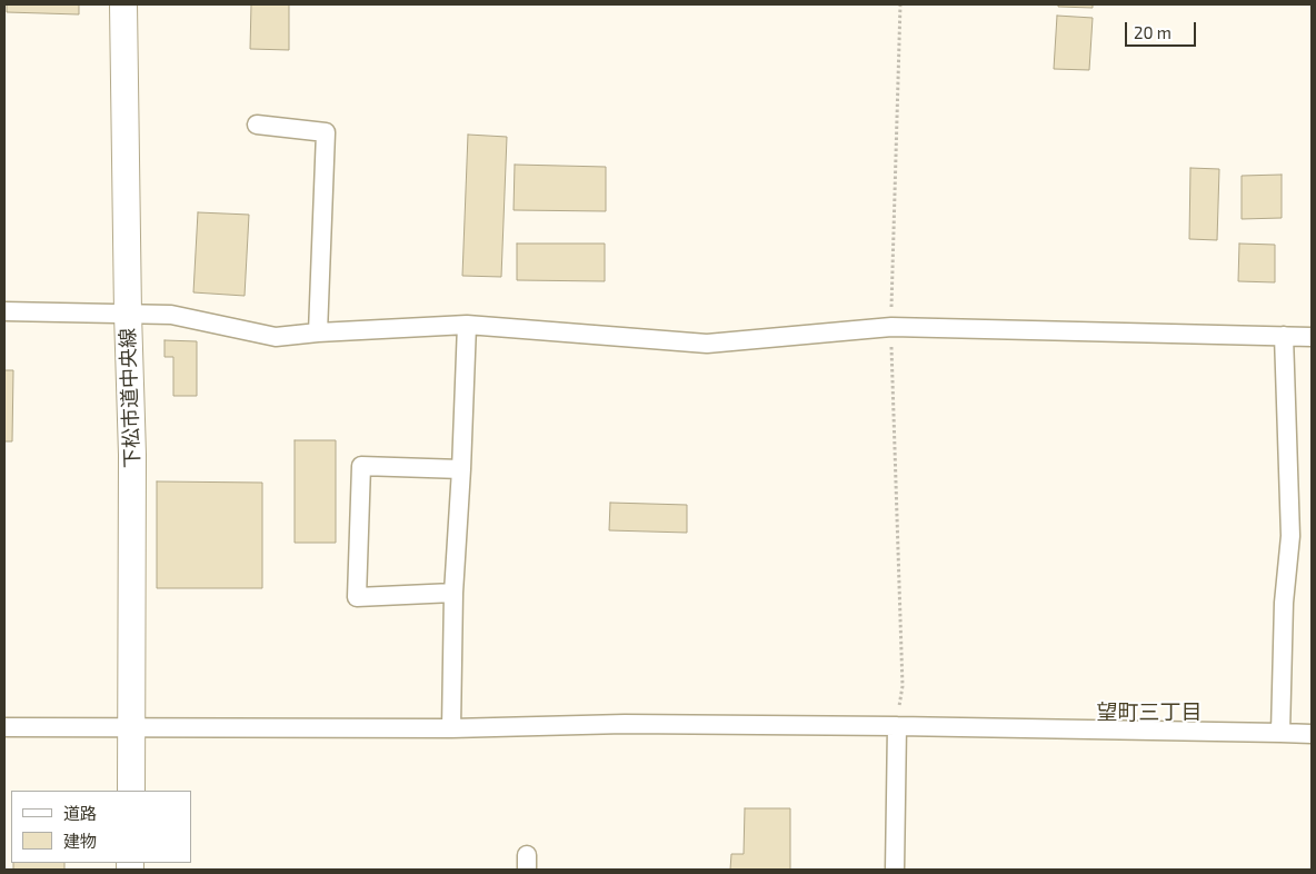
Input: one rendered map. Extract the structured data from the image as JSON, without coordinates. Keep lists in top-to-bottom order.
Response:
{
  "streets": {
    "street": ["下松市道中央線"]
  },
  "districts": ["望町三丁目"],
  "legend": ["道路", "建物"],
  "scale_bar": "20 m"
}
